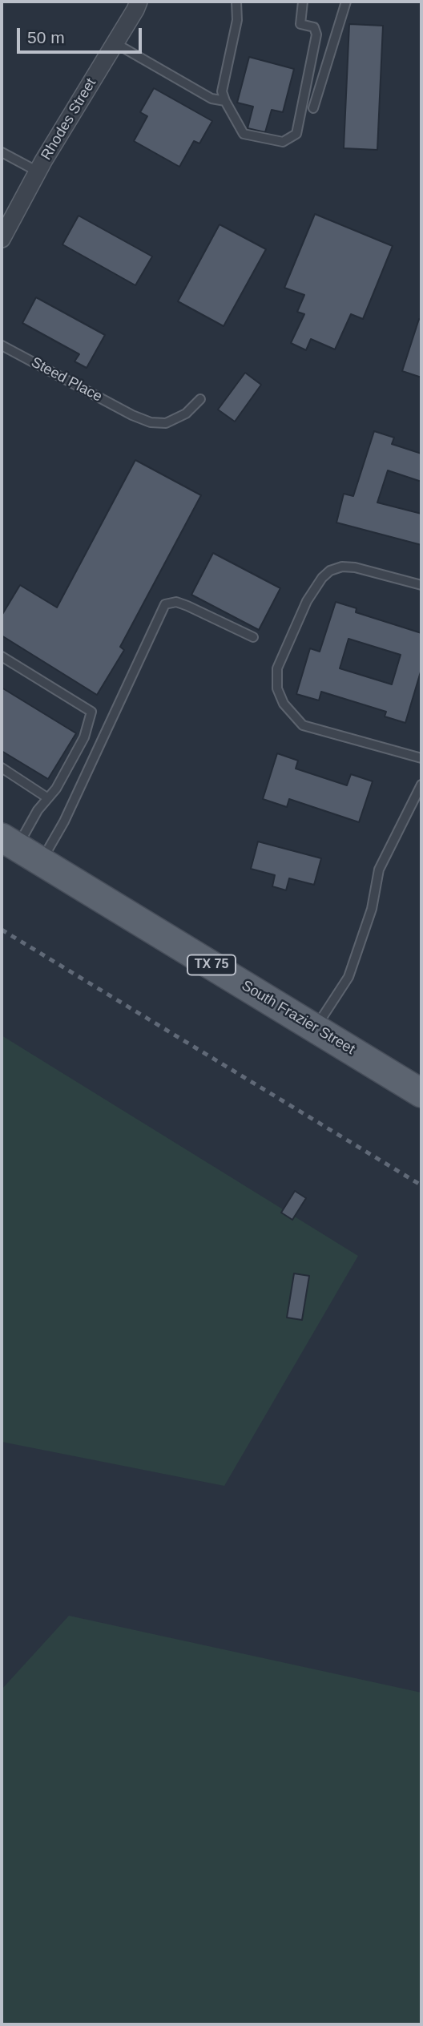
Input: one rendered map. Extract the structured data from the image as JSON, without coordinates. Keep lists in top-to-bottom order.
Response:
{
  "streets": {
    "main road": ["TX 75", "South Frazier Street"],
    "street": ["Rhodes Street"],
    "lane": ["Steed Place"]
  },
  "scale_bar": "50 m"
}
